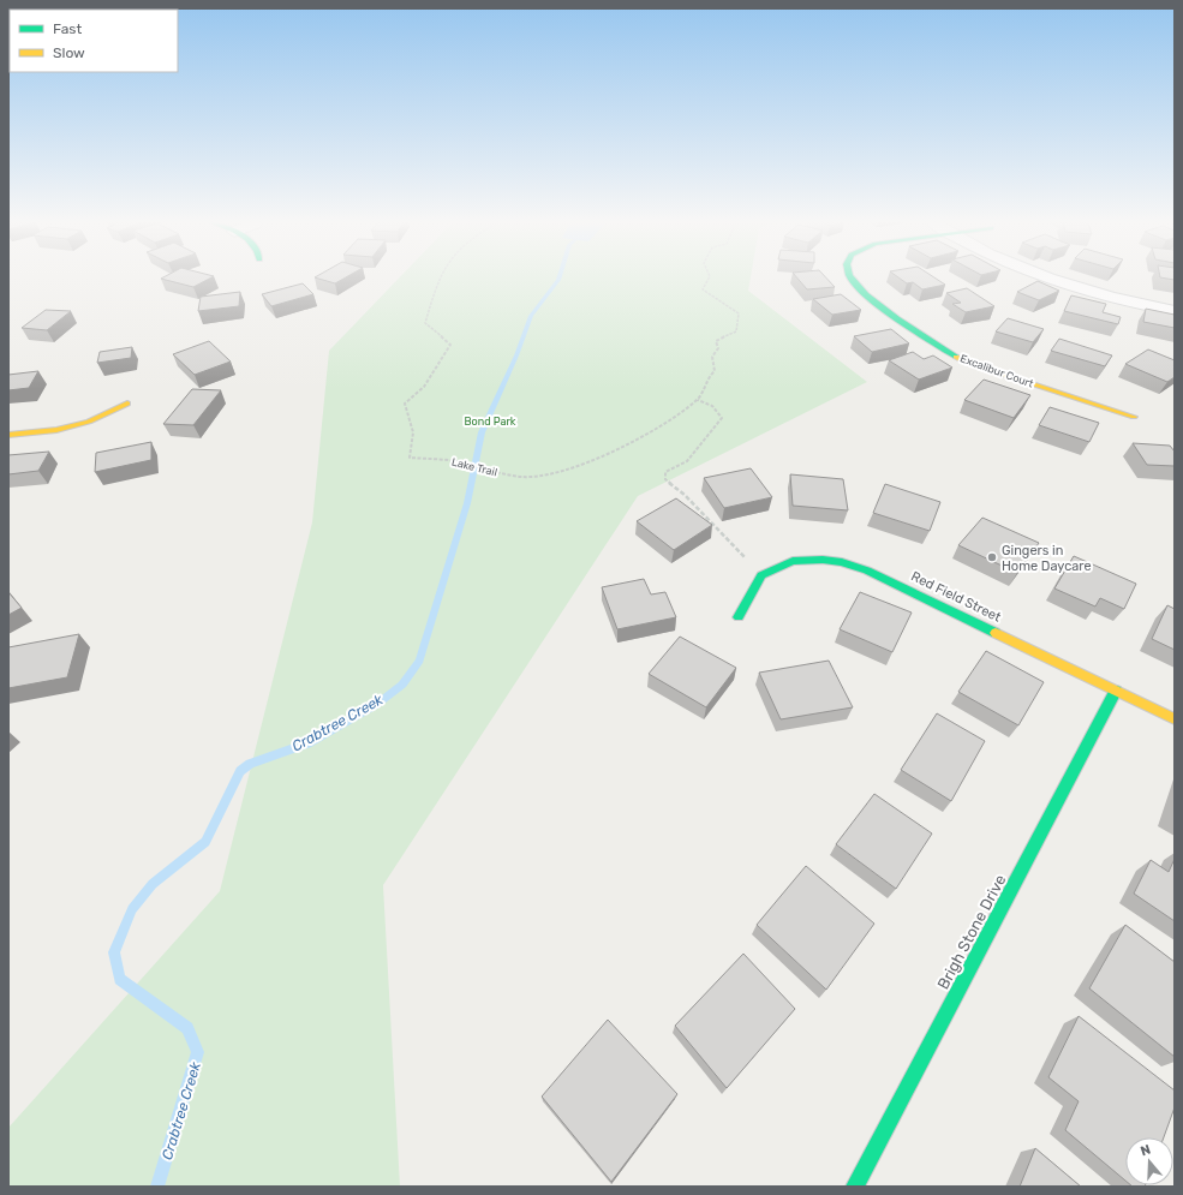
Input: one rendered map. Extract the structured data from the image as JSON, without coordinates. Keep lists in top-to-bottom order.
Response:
{
  "streets": {
    "street": ["Excalibur Court", "Red Field Street", "Brigh Stone Drive"],
    "path": ["Lake Trail"]
  },
  "crossings": [
    ["Red Field Street", "Brigh Stone Drive"]
  ],
  "water": ["Crabtree Creek"],
  "parks": ["Bond Park"],
  "places": ["Gingers in Home Daycare"],
  "legend": ["Fast", "Slow"],
  "north": "top"
}
